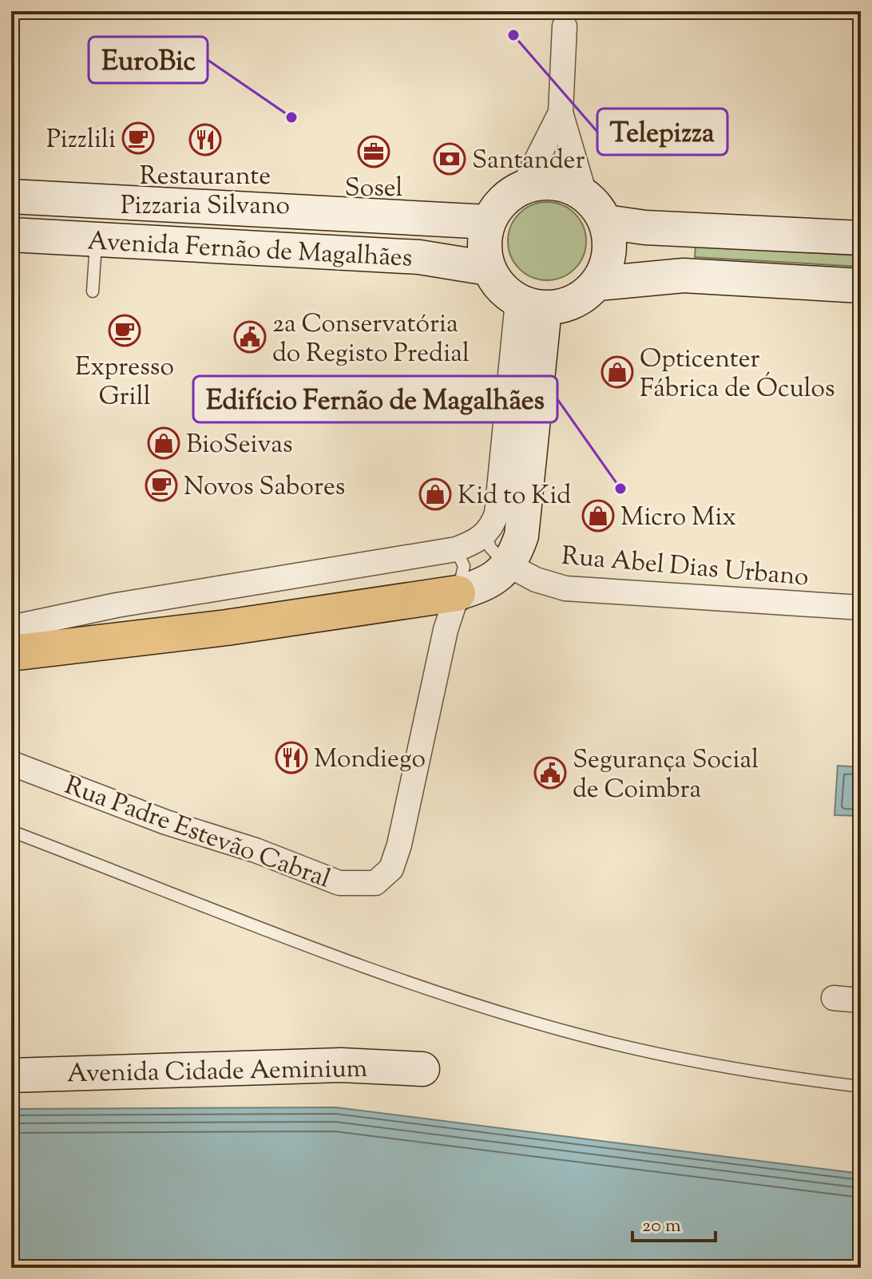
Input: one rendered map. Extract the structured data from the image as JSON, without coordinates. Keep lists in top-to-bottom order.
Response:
{
  "streets": {
    "main road": ["Avenida Fernão de Magalhães", "Avenida Cidade Aeminium"],
    "street": ["Rua Abel Dias Urbano", "Rua Padre Estevão Cabral"]
  },
  "places": {
    "other": ["Telepizza", "EuroBic", "Edifício Fernão de Magalhães"],
    "cafe": ["Pizzlili", "Expresso Grill", "Novos Sabores"],
    "restaurant": ["Restaurante Pizzaria Silvano", "Mondiego"],
    "office": ["Sosel"],
    "bank": ["Santander"],
    "public building": ["2a Conservatória do Registo Predial", "Segurança Social de Coimbra"],
    "shop": [
      "Opticenter Fábrica de Óculos",
      "BioSeivas",
      "Kid to Kid",
      "Micro Mix"
    ]
  },
  "scale_bar": "20 m"
}
